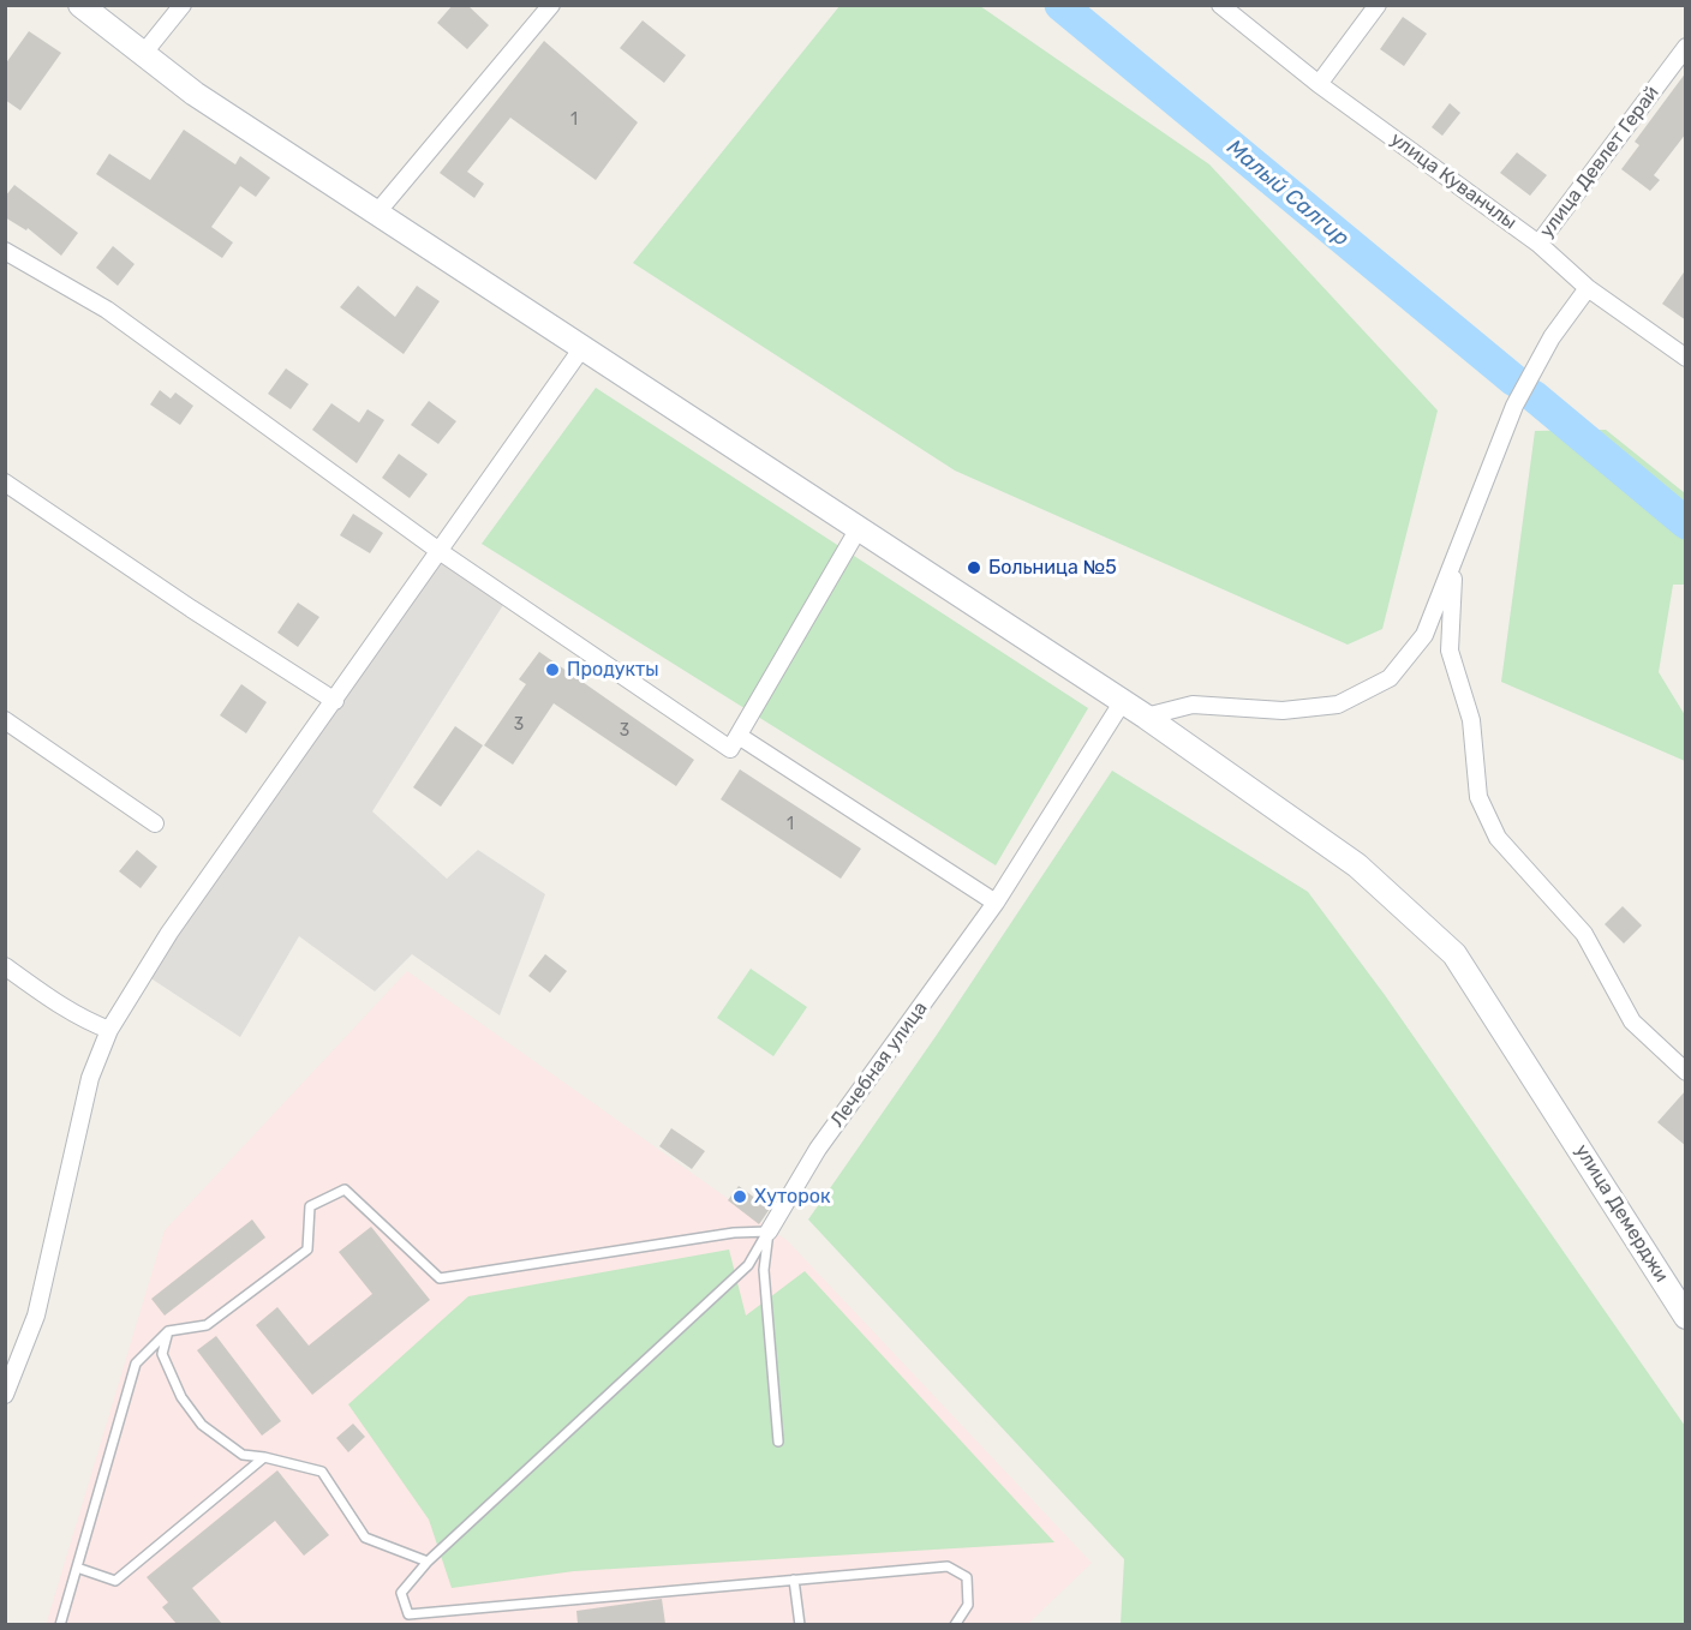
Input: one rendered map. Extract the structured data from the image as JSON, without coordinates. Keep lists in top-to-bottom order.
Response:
{
  "streets": {
    "main road": ["улица Демерджи"],
    "street": ["улица Девлет Герай", "улица Куванчлы", "Лечебная улица"]
  },
  "crossings": [
    ["улица Девлет Герай", "улица Куванчлы"],
    ["Лечебная улица", "улица Демерджи"]
  ],
  "water": ["Малый Салгир"],
  "places": ["Больница №5", "Продукты", "Хуторок"],
  "house_numbers": [
    "1",
    "3",
    "3",
    "1"
  ]
}
